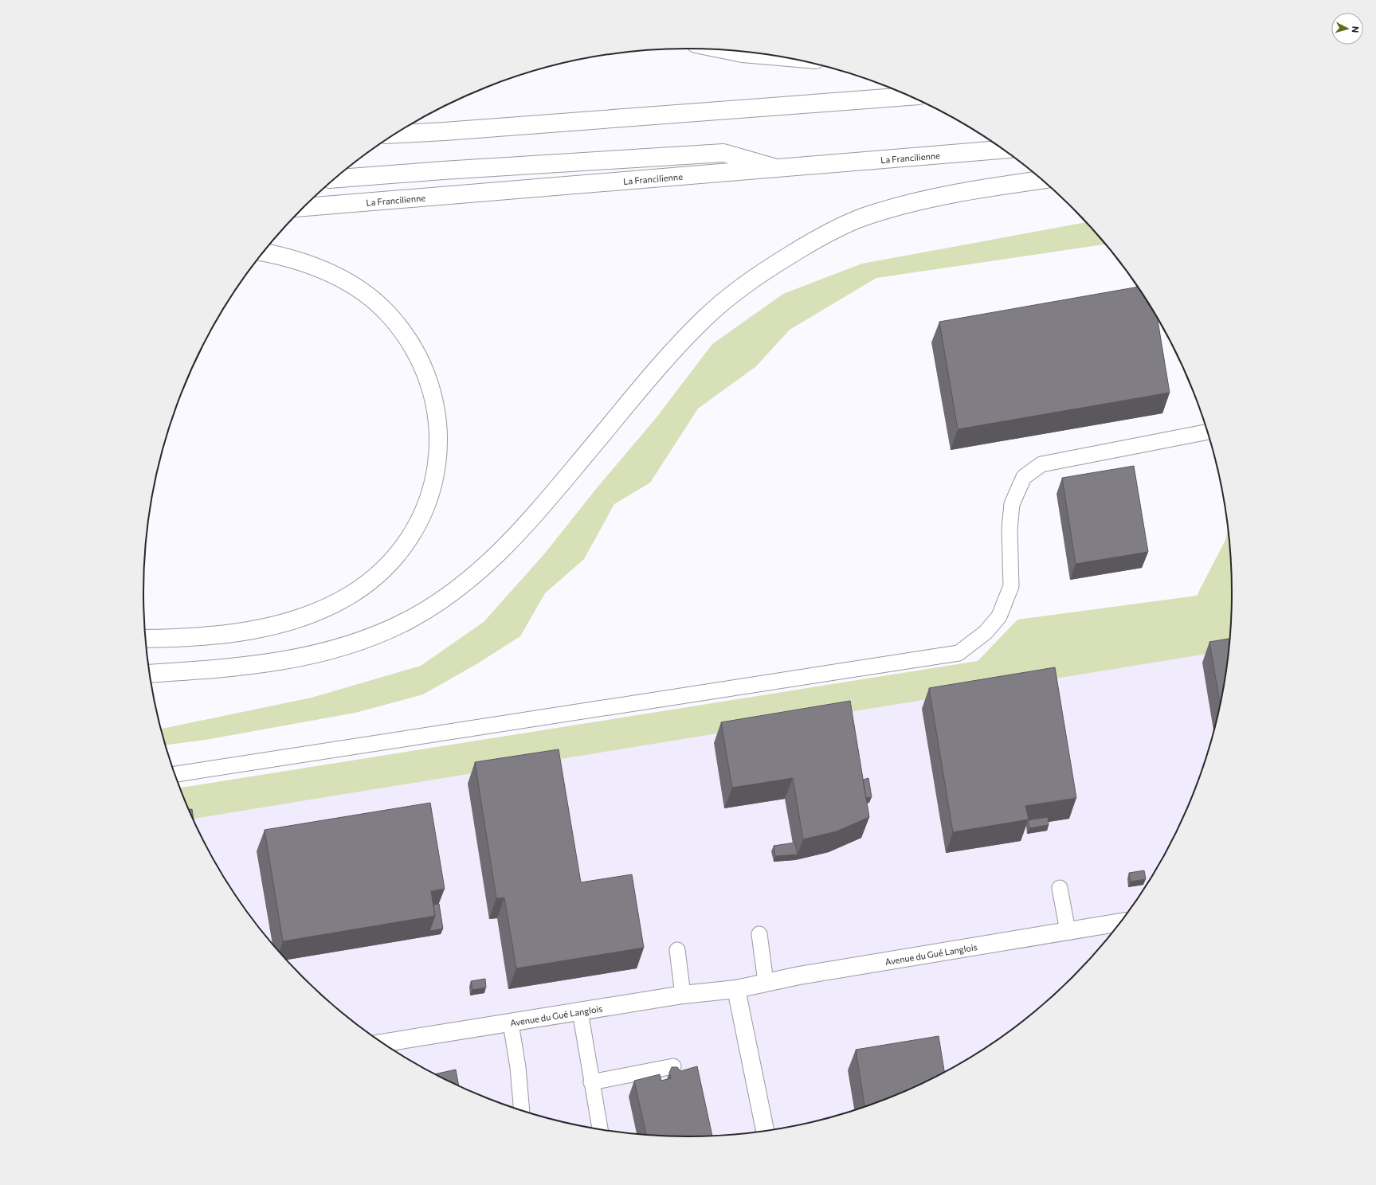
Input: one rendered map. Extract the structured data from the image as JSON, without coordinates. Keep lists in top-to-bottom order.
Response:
{
  "streets": {
    "main road": ["La Francilienne", "Avenue du Gué Langlois"]
  },
  "north": "right"
}
